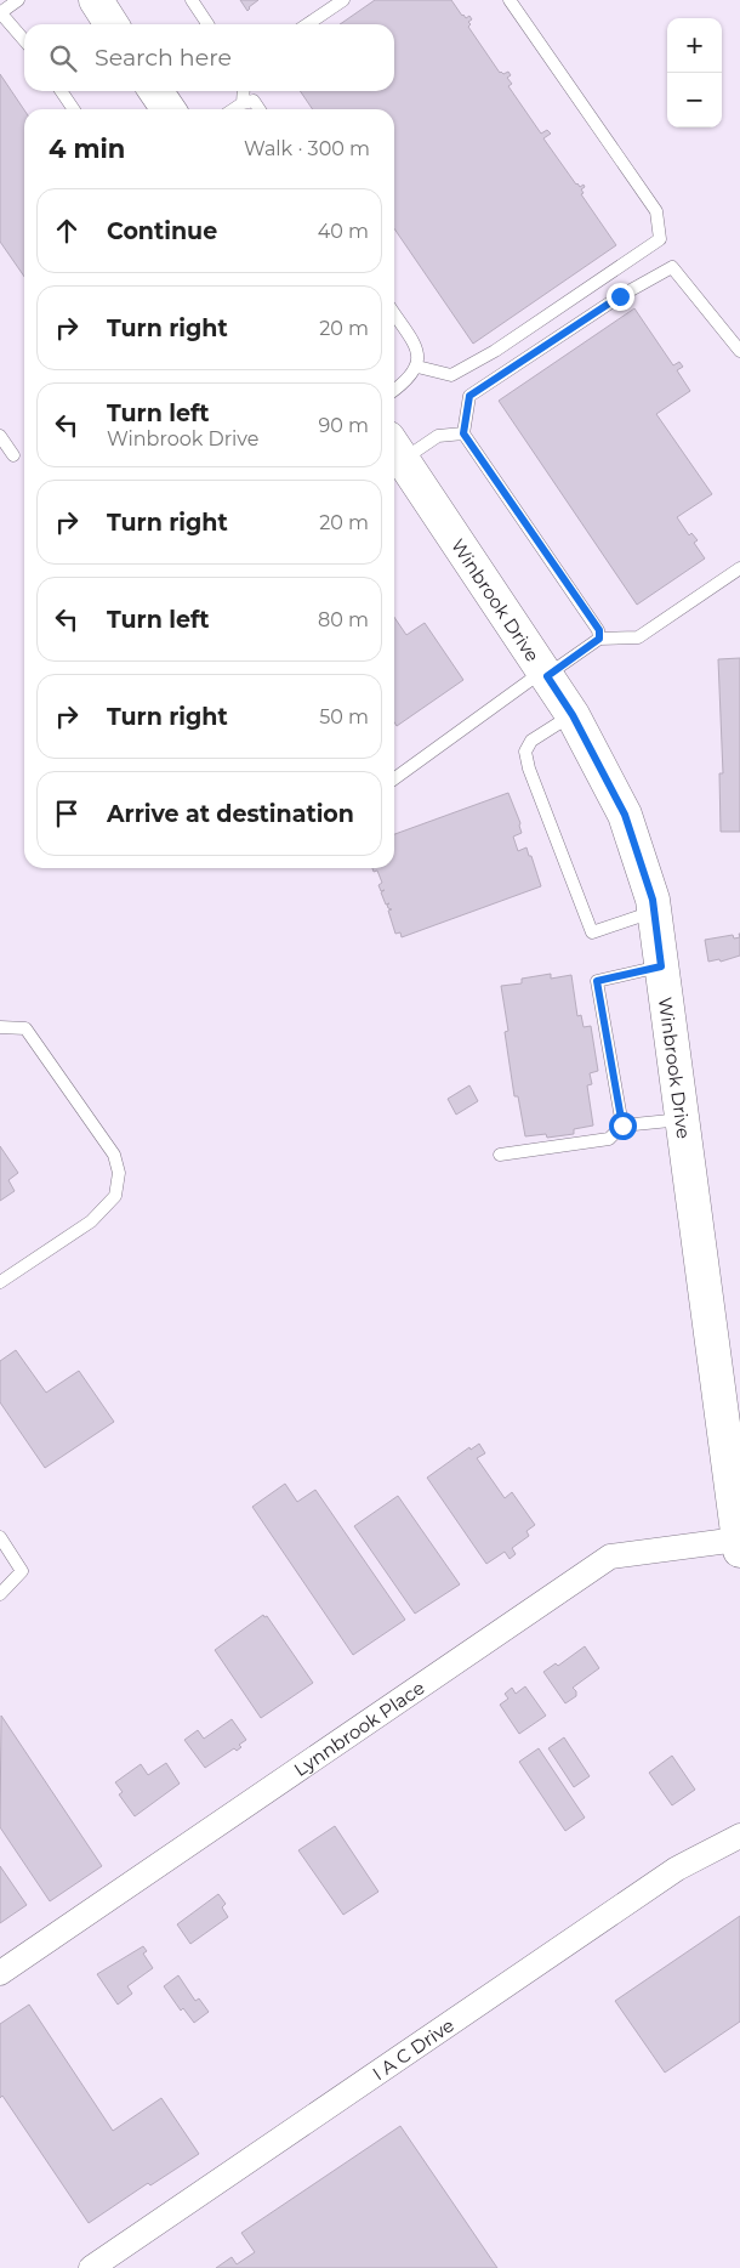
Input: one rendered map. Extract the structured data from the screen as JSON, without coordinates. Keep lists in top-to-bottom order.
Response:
{
  "streets": {
    "street": ["Winbrook Drive", "Lynnbrook Place", "I A C Drive"]
  },
  "crossings": [
    ["Winbrook Drive", "Lynnbrook Place"]
  ],
  "page": {
    "map_buttons": ["+", "−"],
    "search": "Search here",
    "heading": ["4 min", "Walk · 300 m"],
    "list": [
      ["Continue", "40 m"],
      ["Turn right", "20 m"],
      ["Turn left", "Winbrook Drive", "90 m"],
      ["Turn right", "20 m"],
      ["Turn left", "80 m"],
      ["Turn right", "50 m"],
      "Arrive at destination"
    ]
  }
}
